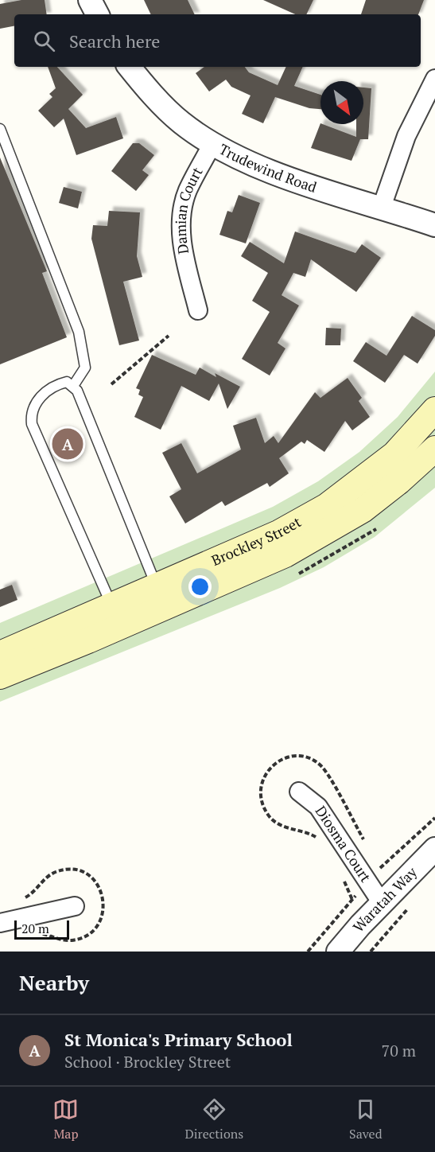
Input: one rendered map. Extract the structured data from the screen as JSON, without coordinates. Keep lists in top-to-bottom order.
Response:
{
  "streets": {
    "main road": ["Brockley Street"],
    "street": [
      "Trudewind Road",
      "Damian Court",
      "Diosma Court",
      "Waratah Way"
    ]
  },
  "crossings": [
    ["Trudewind Road", "Damian Court"],
    ["Diosma Court", "Waratah Way"]
  ],
  "scale_bar": "20 m",
  "north": "bottom right",
  "page": {
    "search": "Search here",
    "pins": "A",
    "scale": "20 m",
    "heading": "Nearby",
    "list": [
      {
        "mark": "A",
        "name": "St Monica's Primary School",
        "note": "School · Brockley Street",
        "value": "70 m"
      }
    ],
    "nav": ["Map", "Directions", "Saved"]
  }
}
